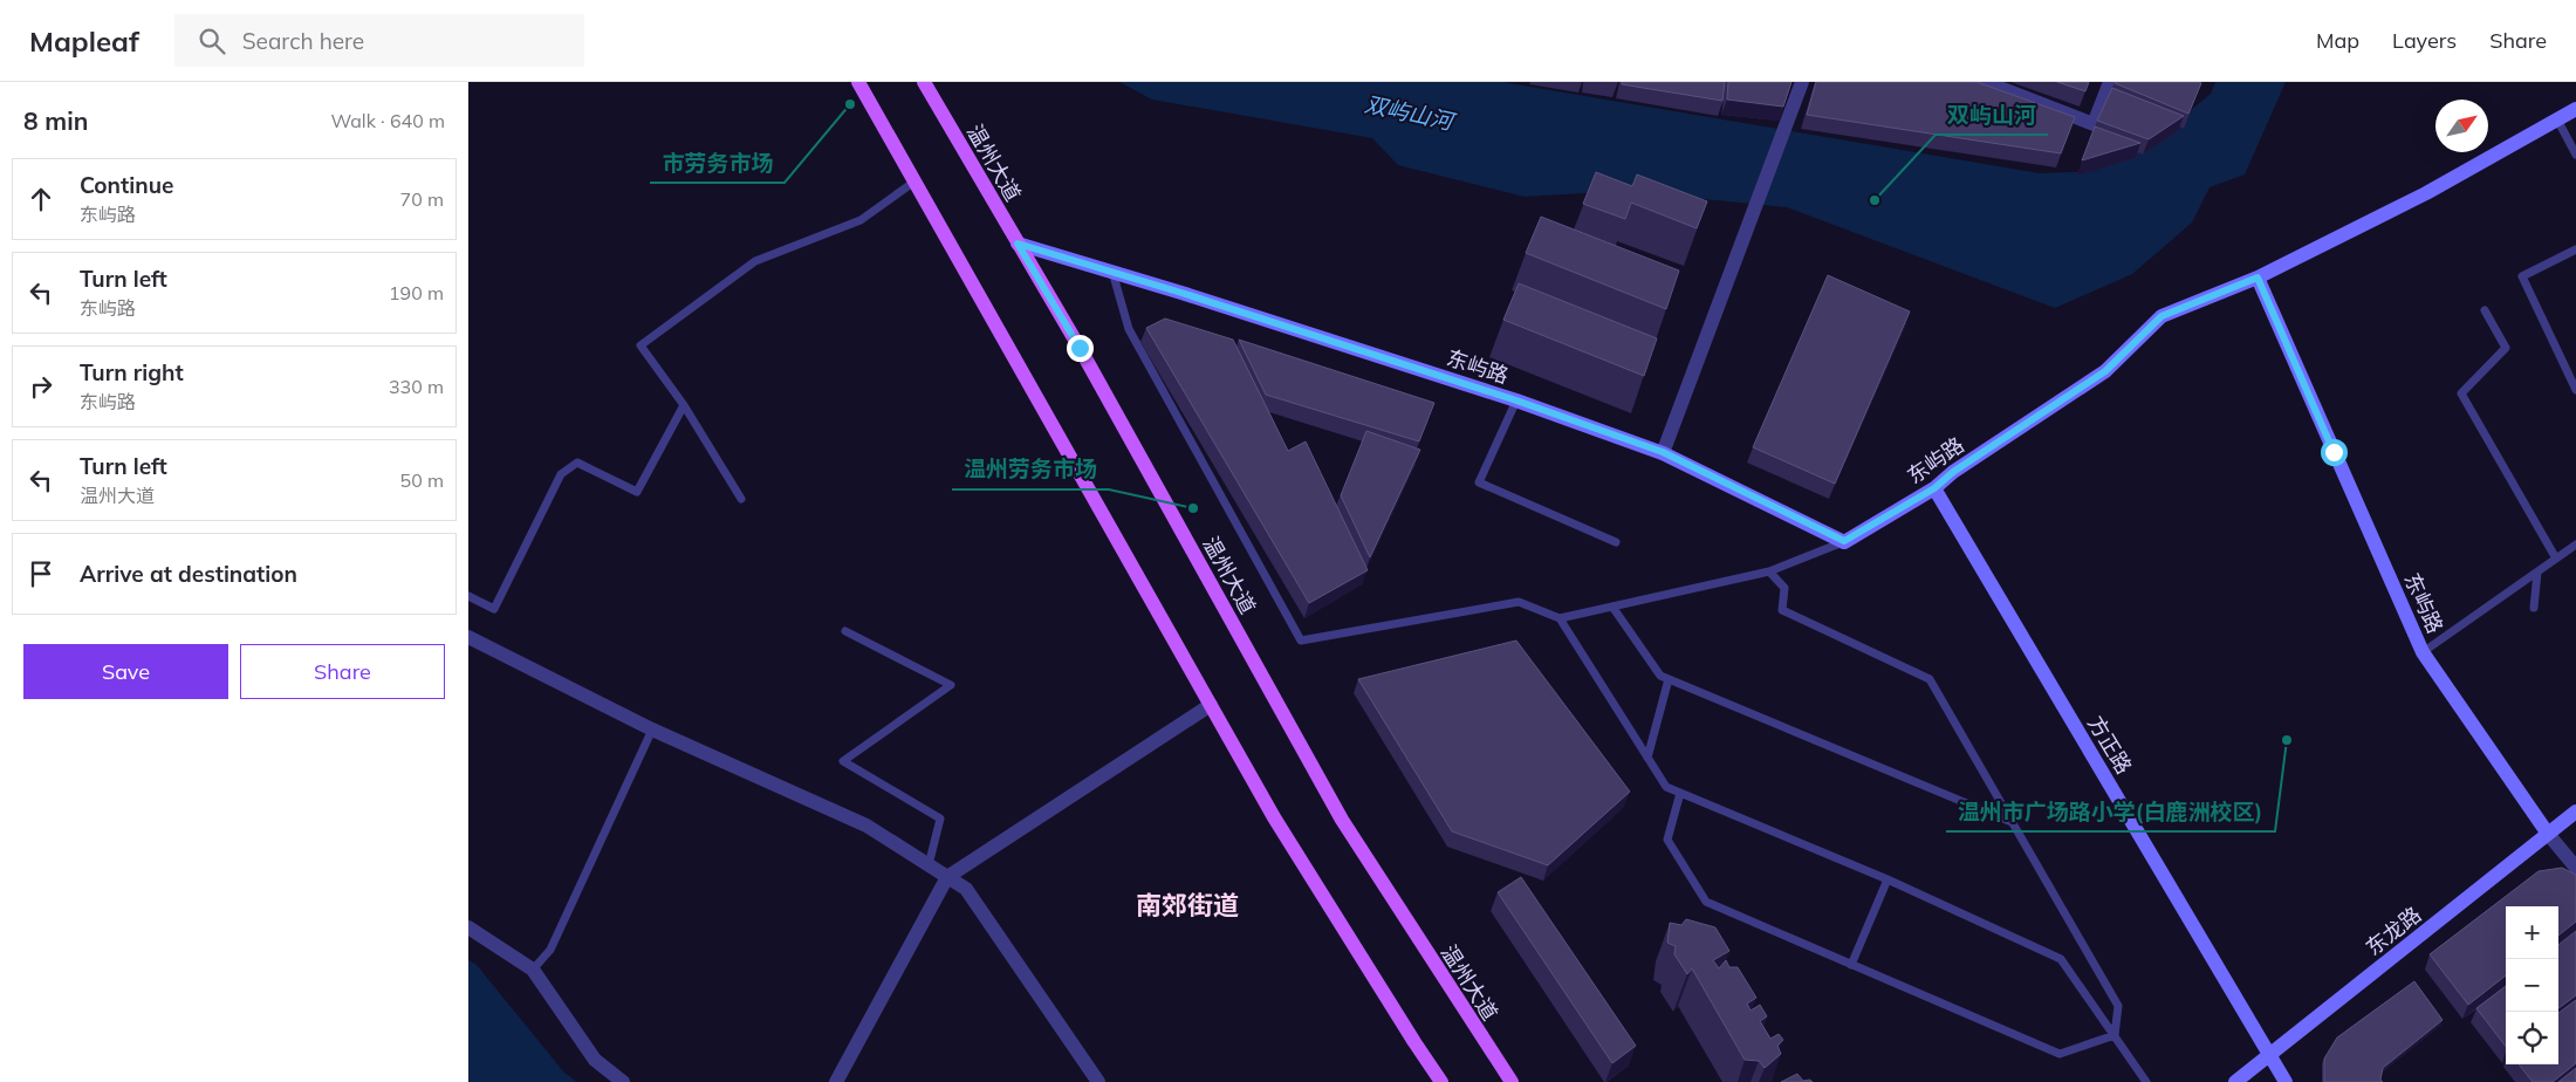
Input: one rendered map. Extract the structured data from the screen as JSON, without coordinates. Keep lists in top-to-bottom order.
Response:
{
  "streets": {
    "main road": ["温州大道"],
    "street": ["东屿路", "方正路", "东龙路"]
  },
  "crossings": [
    ["温州大道", "东屿路"],
    ["东屿路", "方正路"],
    ["东屿路", "东龙路"],
    ["方正路", "东龙路"]
  ],
  "districts": ["南郊街道"],
  "water": ["双屿山河"],
  "places": [
    "市劳务市场",
    "双屿山河",
    "温州劳务市场",
    "温州市广场路小学(白鹿洲校区)"
  ],
  "north": "top right",
  "page": {
    "header": "Mapleaf",
    "search": "Search here",
    "nav": ["Map", "Layers", "Share"],
    "heading": ["8 min", "Walk · 640 m"],
    "list": [
      ["Continue", "东屿路", "70 m"],
      ["Turn left", "东屿路", "190 m"],
      ["Turn right", "东屿路", "330 m"],
      ["Turn left", "温州大道", "50 m"],
      "Arrive at destination"
    ],
    "buttons": ["Save", "Share"],
    "map_buttons": ["+", "−"]
  }
}
